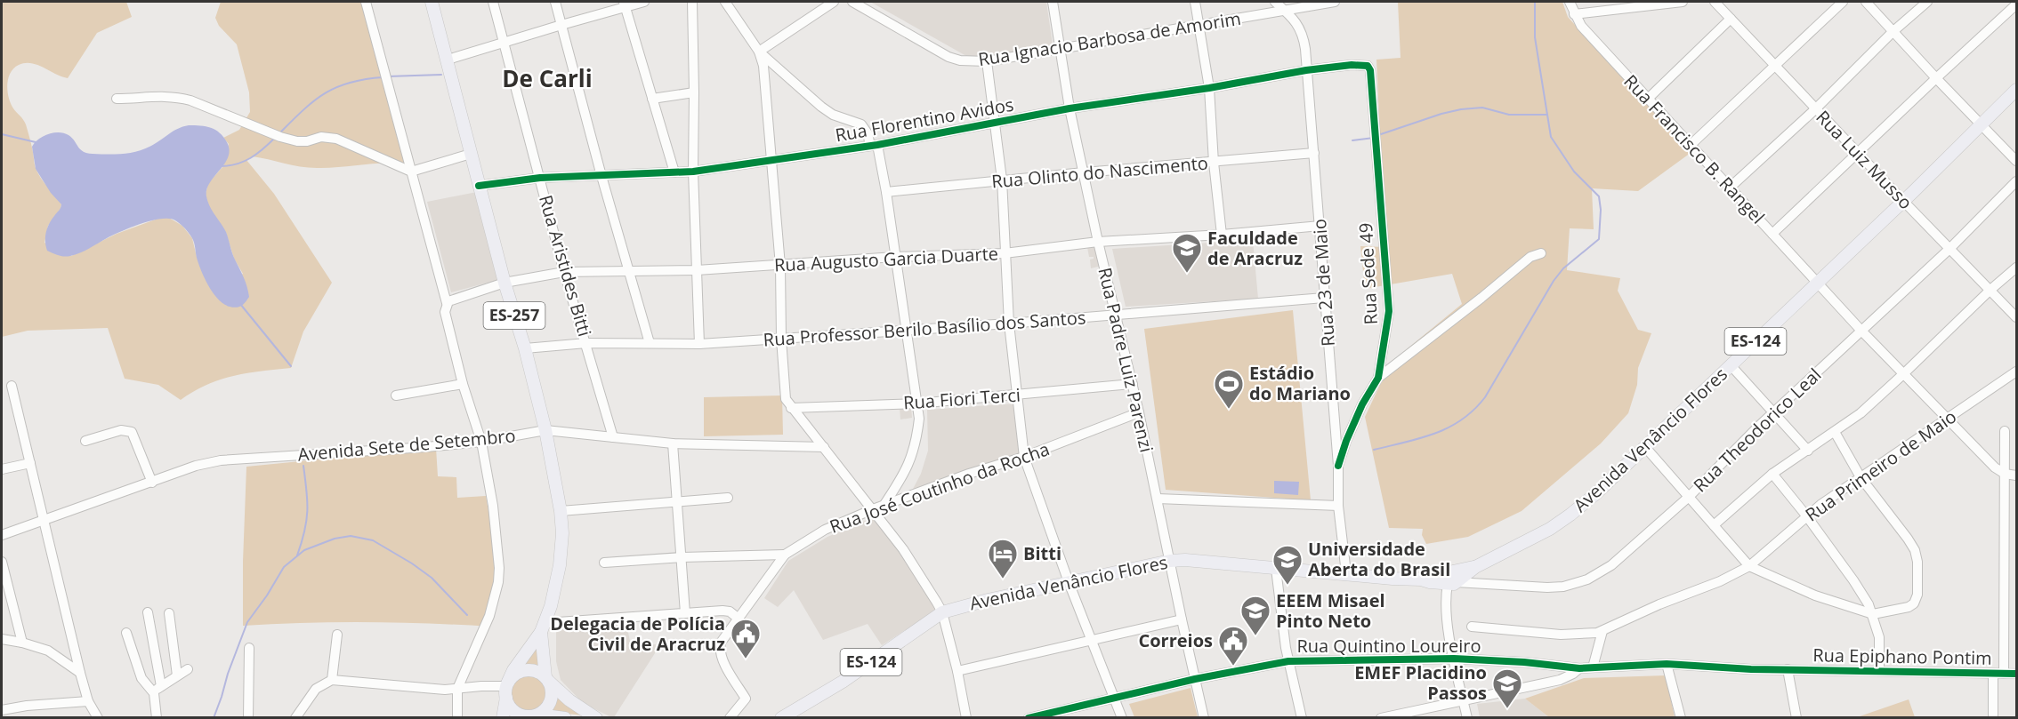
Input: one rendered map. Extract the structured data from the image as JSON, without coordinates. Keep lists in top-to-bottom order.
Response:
{
  "streets": {
    "main road": ["ES-257", "ES-124", "Avenida Venâncio Flores"],
    "street": [
      "Rua Ignacio Barbosa de Amorim",
      "Rua Florentino Avidos",
      "Rua Francisco B. Rangel",
      "Rua Luiz Musso",
      "Rua Olinto do Nascimento",
      "Rua Augusto Garcia Duarte",
      "Rua Aristides Bitti",
      "Rua Sede 49",
      "Rua 23 de Maio",
      "Rua Professor Berilo Basílio dos Santos",
      "Rua Padre Luiz Parenzi",
      "Rua Fiori Terci",
      "Rua Theodorico Leal",
      "Avenida Sete de Setembro",
      "Rua Primeiro de Maio",
      "Rua José Coutinho da Rocha",
      "Rua Quintino Loureiro",
      "Rua Epiphano Pontim"
    ]
  },
  "crossings": [
    ["Rua Ignacio Barbosa de Amorim", "Rua 23 de Maio"],
    ["Rua Ignacio Barbosa de Amorim", "Rua Padre Luiz Parenzi"],
    ["Rua Florentino Avidos", "Rua Aristides Bitti"],
    ["Rua Florentino Avidos", "Rua Sede 49"],
    ["Rua Florentino Avidos", "Rua 23 de Maio"],
    ["Rua Florentino Avidos", "ES-257"],
    ["Rua Florentino Avidos", "Rua Padre Luiz Parenzi"],
    ["Rua Francisco B. Rangel", "Rua Theodorico Leal"],
    ["Rua Francisco B. Rangel", "Avenida Venâncio Flores"],
    ["Rua Francisco B. Rangel", "Rua Primeiro de Maio"],
    ["Rua Luiz Musso", "Rua Theodorico Leal"],
    ["Rua Luiz Musso", "Avenida Venâncio Flores"],
    ["Rua Olinto do Nascimento", "Rua 23 de Maio"],
    ["Rua Olinto do Nascimento", "Rua Padre Luiz Parenzi"],
    ["Rua Augusto Garcia Duarte", "Rua Aristides Bitti"],
    ["Rua Augusto Garcia Duarte", "Rua 23 de Maio"],
    ["Rua Augusto Garcia Duarte", "ES-257"],
    ["Rua Augusto Garcia Duarte", "Rua Padre Luiz Parenzi"],
    ["Rua Aristides Bitti", "Rua Professor Berilo Basílio dos Santos"],
    ["Rua Aristides Bitti", "Avenida Sete de Setembro"],
    ["Rua Sede 49", "Rua 23 de Maio"],
    ["Rua 23 de Maio", "Rua Professor Berilo Basílio dos Santos"],
    ["Rua 23 de Maio", "Avenida Venâncio Flores"],
    ["ES-257", "Rua Professor Berilo Basílio dos Santos"],
    ["ES-257", "Avenida Sete de Setembro"],
    ["Rua Professor Berilo Basílio dos Santos", "Rua Padre Luiz Parenzi"],
    ["Rua Padre Luiz Parenzi", "Rua Fiori Terci"],
    ["Rua Padre Luiz Parenzi", "Avenida Venâncio Flores"],
    ["Rua Padre Luiz Parenzi", "Rua José Coutinho da Rocha"],
    ["Rua Padre Luiz Parenzi", "Rua Quintino Loureiro"],
    ["Rua Theodorico Leal", "Avenida Venâncio Flores"],
    ["Rua Quintino Loureiro", "Rua Epiphano Pontim"]
  ],
  "districts": ["De Carli"],
  "places": {
    "school or university": [
      "Faculdade de Aracruz",
      "Universidade Aberta do Brasil",
      "EEEM Misael Pinto Neto",
      "EMEF Placidino Passos"
    ],
    "sports": ["Estádio do Mariano"],
    "hotel": ["Bitti"],
    "public building": ["Delegacia de Polícia Civil de Aracruz", "Correios"]
  }
}
